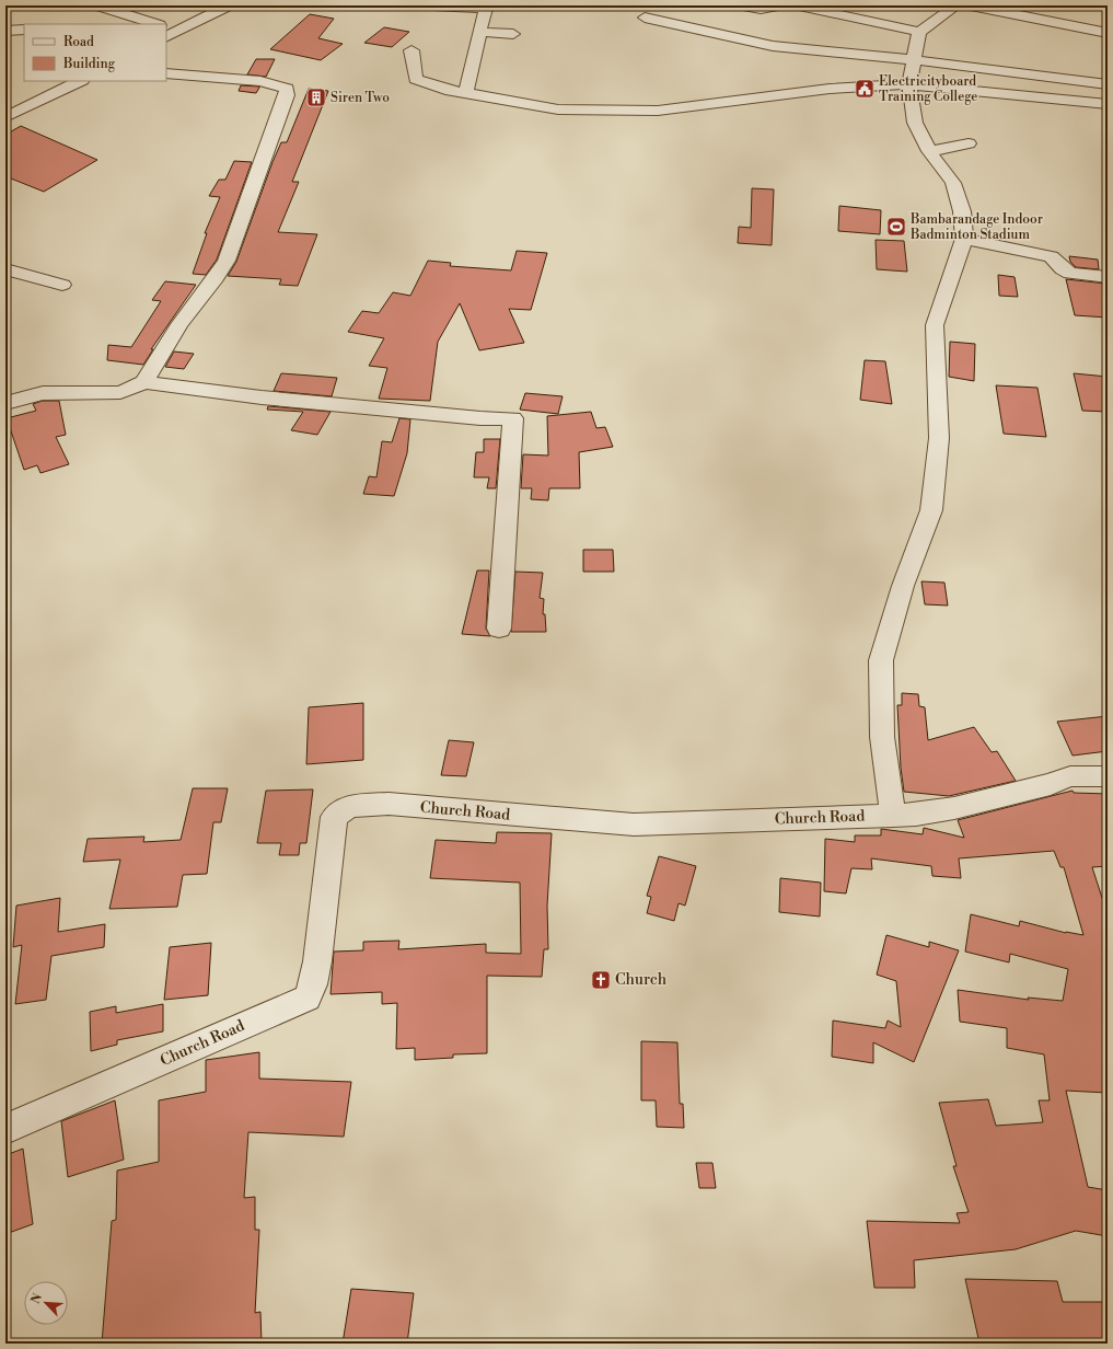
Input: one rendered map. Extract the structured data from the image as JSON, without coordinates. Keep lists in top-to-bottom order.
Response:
{
  "streets": {
    "street": ["Church Road"]
  },
  "places": {
    "public building": ["Electricityboard Training College"],
    "building": ["Siren Two"],
    "sports": ["Bambarandage Indoor Badminton Stadium"],
    "church": ["Church"]
  },
  "legend": ["Road", "Building"],
  "north": "top left"
}
